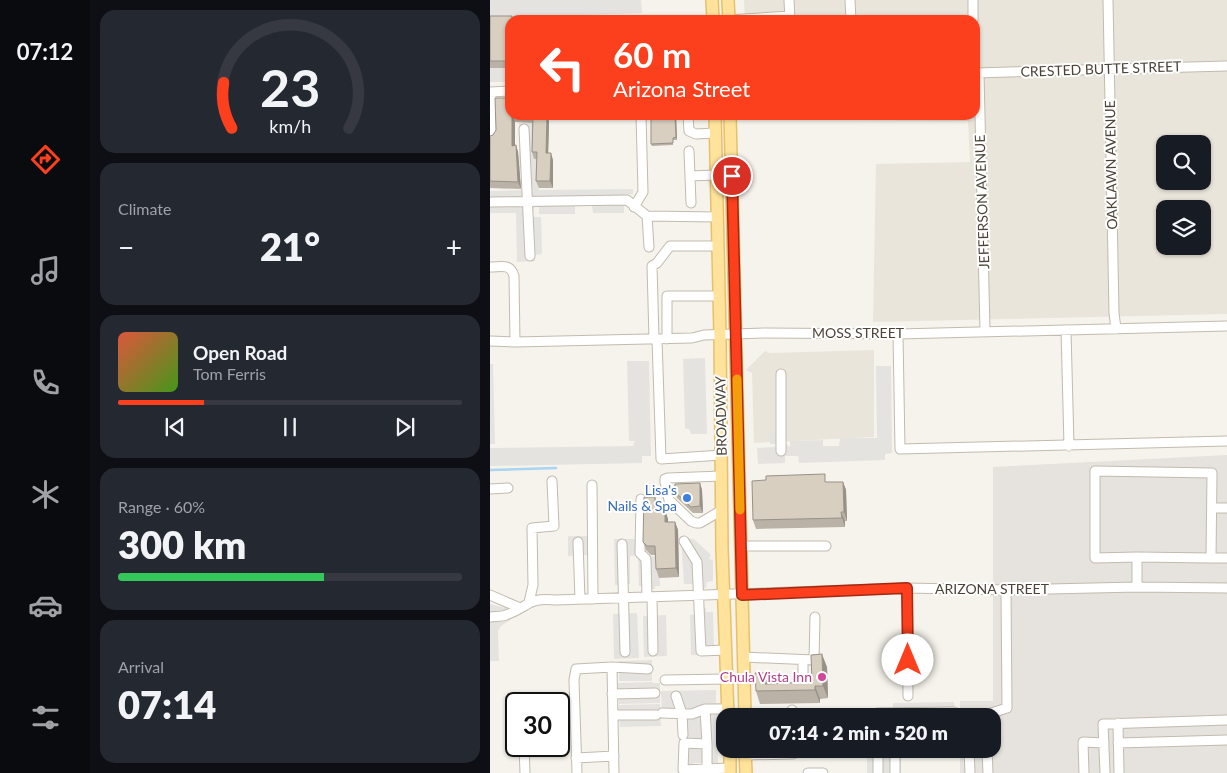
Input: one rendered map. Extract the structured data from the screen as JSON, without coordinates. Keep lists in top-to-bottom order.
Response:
{
  "streets": {
    "main road": ["BROADWAY"],
    "street": [
      "CRESTED BUTTE STREET",
      "OAKLAWN AVENUE",
      "JEFFERSON AVENUE",
      "MOSS STREET",
      "ARIZONA STREET"
    ]
  },
  "crossings": [
    ["CRESTED BUTTE STREET", "OAKLAWN AVENUE"],
    ["OAKLAWN AVENUE", "MOSS STREET"],
    ["JEFFERSON AVENUE", "MOSS STREET"],
    ["MOSS STREET", "BROADWAY"],
    ["BROADWAY", "ARIZONA STREET"]
  ],
  "places": ["Lisa's Nails & Spa", "Chula Vista Inn"],
  "page": {
    "tabs": "07:12",
    "turn": ["60 m", "Arizona Street"],
    "tile": [
      "Climate",
      ["Range · 60%", "300 km"],
      ["Arrival", "07:14"]
    ],
    "heat": ["−", "21°", "+"],
    "song": ["Open Road", "Tom Ferris"],
    "limit": "30",
    "trip": "07:14 · 2 min · 520 m",
    "gauge": ["23", "km/h"]
  }
}
